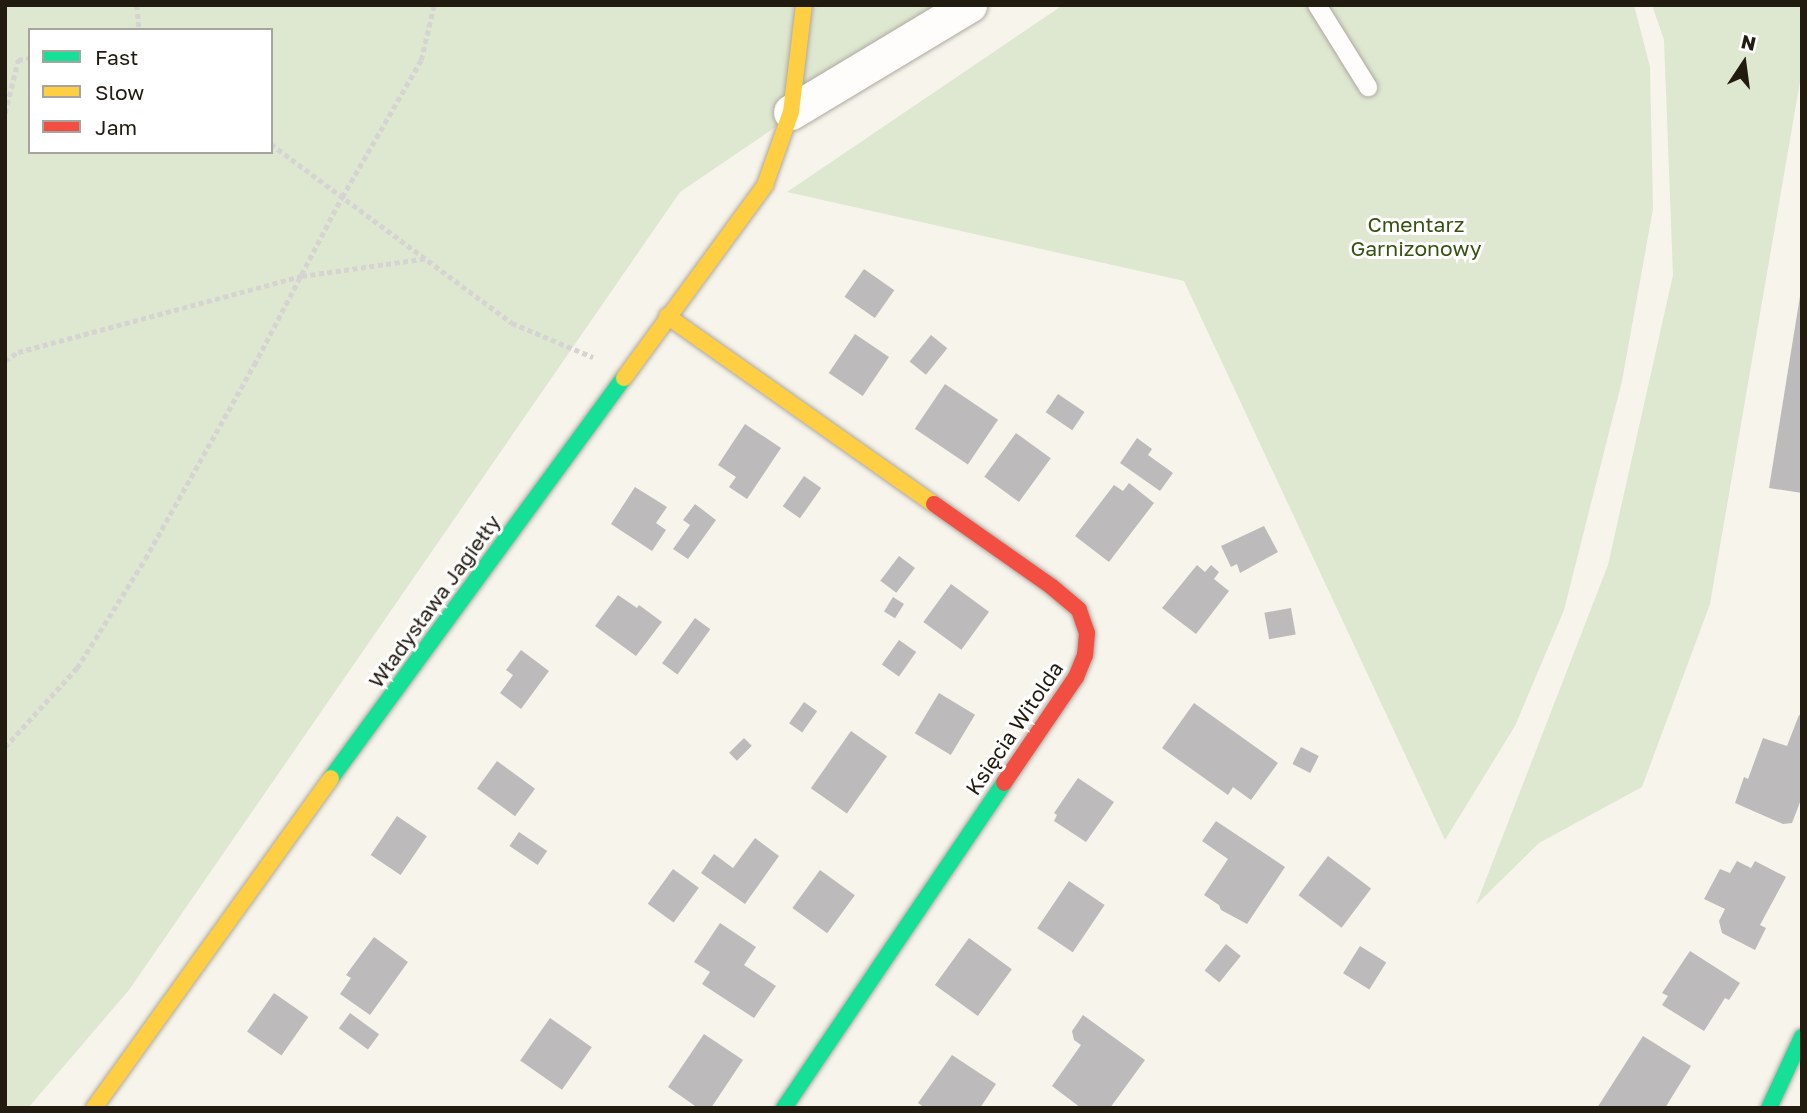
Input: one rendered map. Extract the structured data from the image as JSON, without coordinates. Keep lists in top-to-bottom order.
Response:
{
  "streets": {
    "street": ["Władysława Jagiełły", "Księcia Witolda"]
  },
  "crossings": [
    ["Władysława Jagiełły", "Księcia Witolda"]
  ],
  "parks": ["Cmentarz Garnizonowy"],
  "legend": ["Fast", "Slow", "Jam"],
  "north": "top"
}
